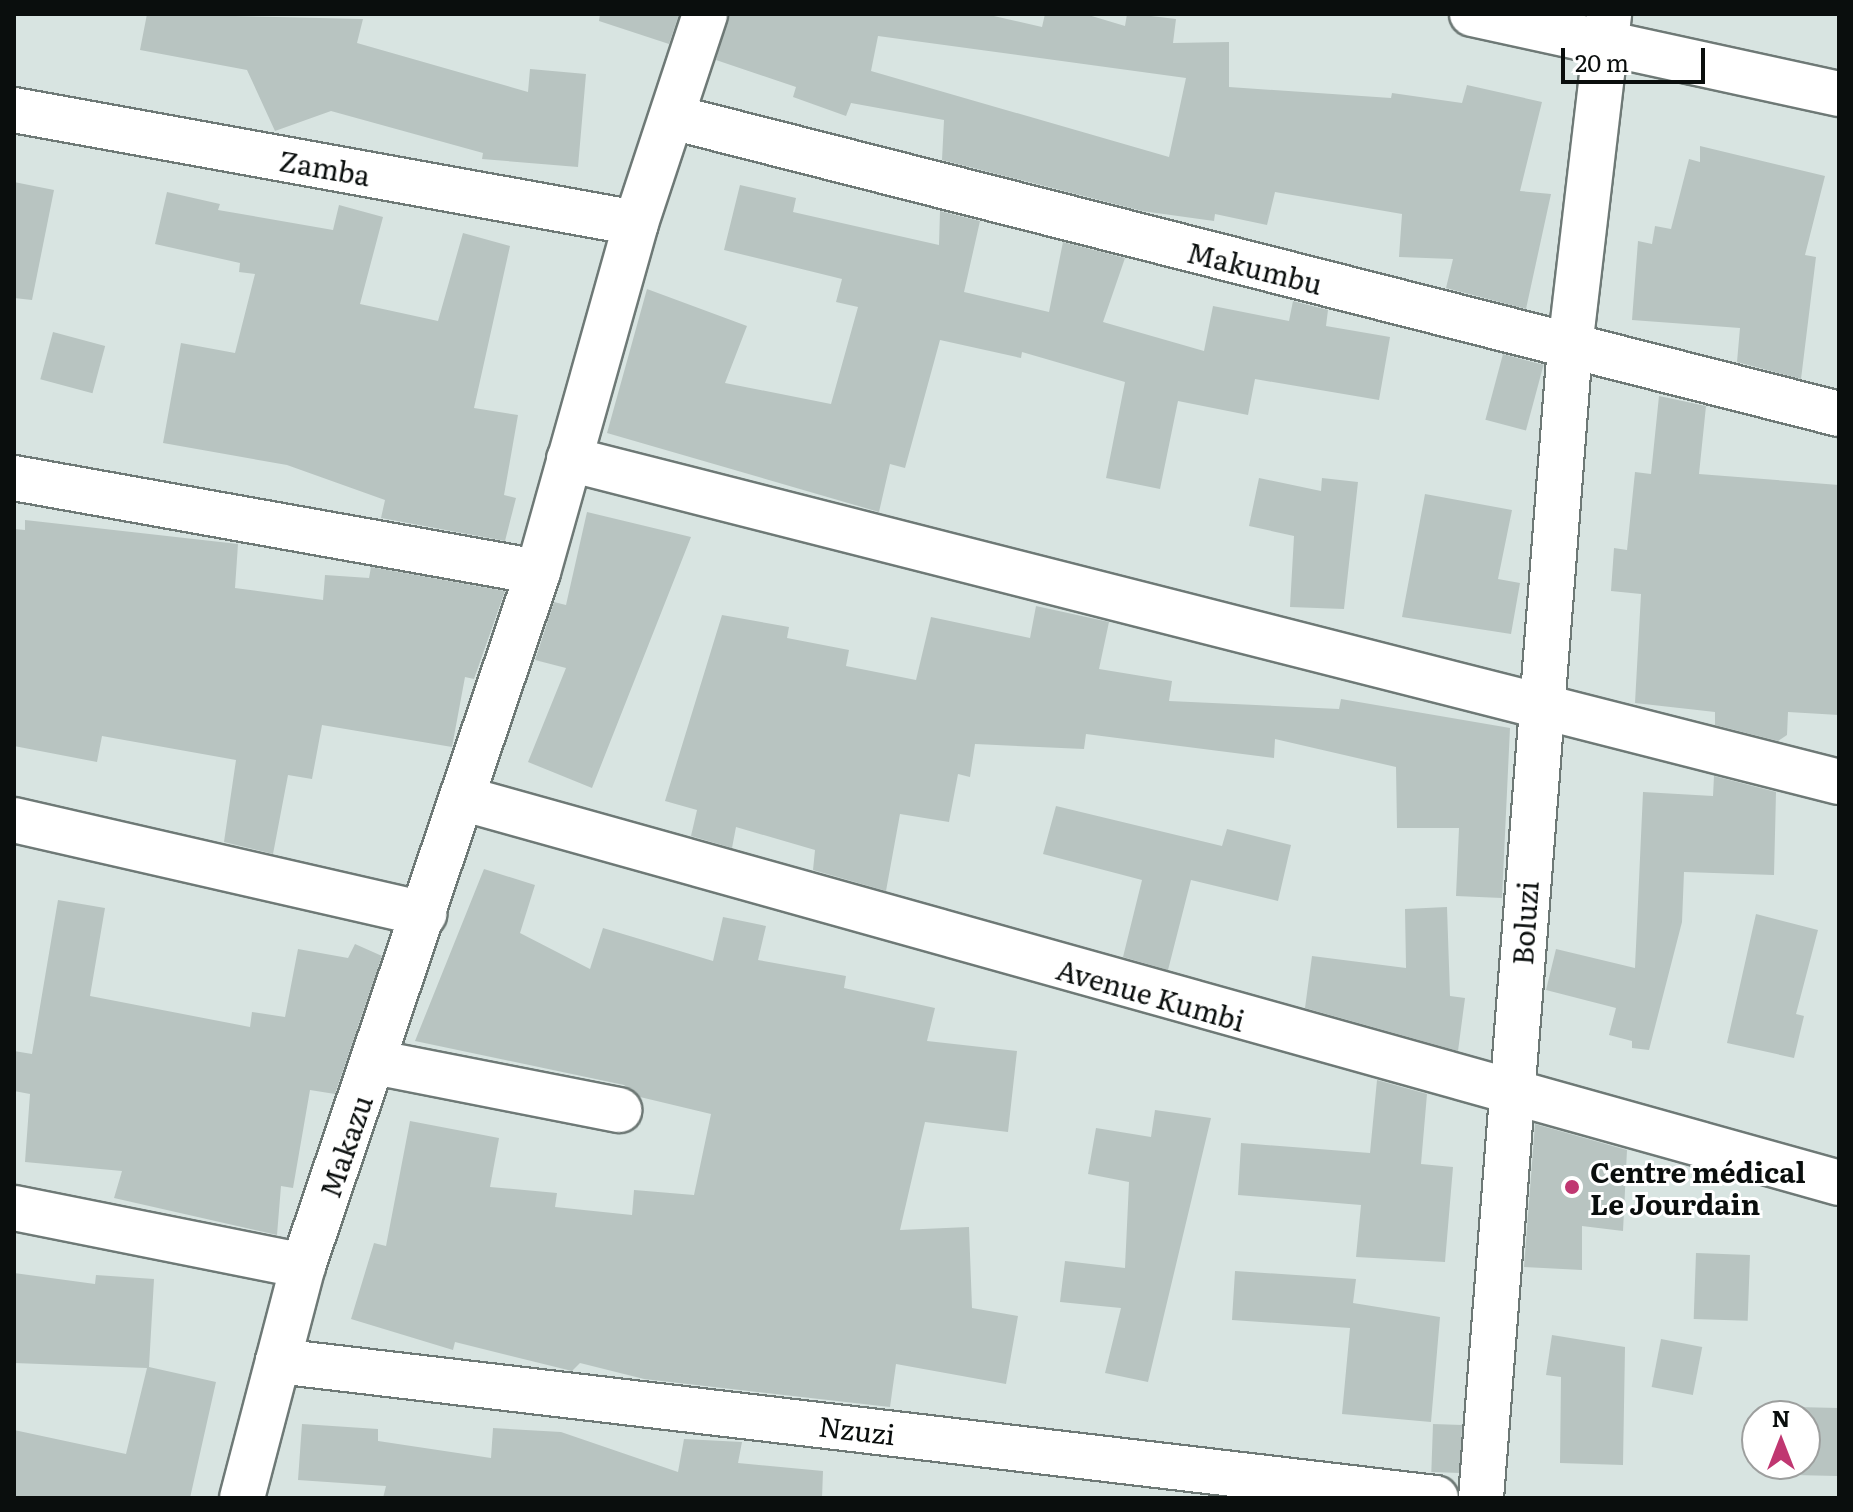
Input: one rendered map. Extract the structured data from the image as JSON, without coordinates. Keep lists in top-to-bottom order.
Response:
{
  "streets": {
    "street": [
      "Zamba",
      "Makumbu",
      "Boluzi",
      "Avenue Kumbi",
      "Makazu",
      "Nzuzi"
    ]
  },
  "crossings": [
    ["Zamba", "Makazu"],
    ["Makumbu", "Boluzi"],
    ["Makumbu", "Makazu"],
    ["Boluzi", "Avenue Kumbi"],
    ["Avenue Kumbi", "Makazu"],
    ["Makazu", "Nzuzi"]
  ],
  "places": ["Centre médical Le Jourdain"],
  "scale_bar": "20 m",
  "north": "top"
}
